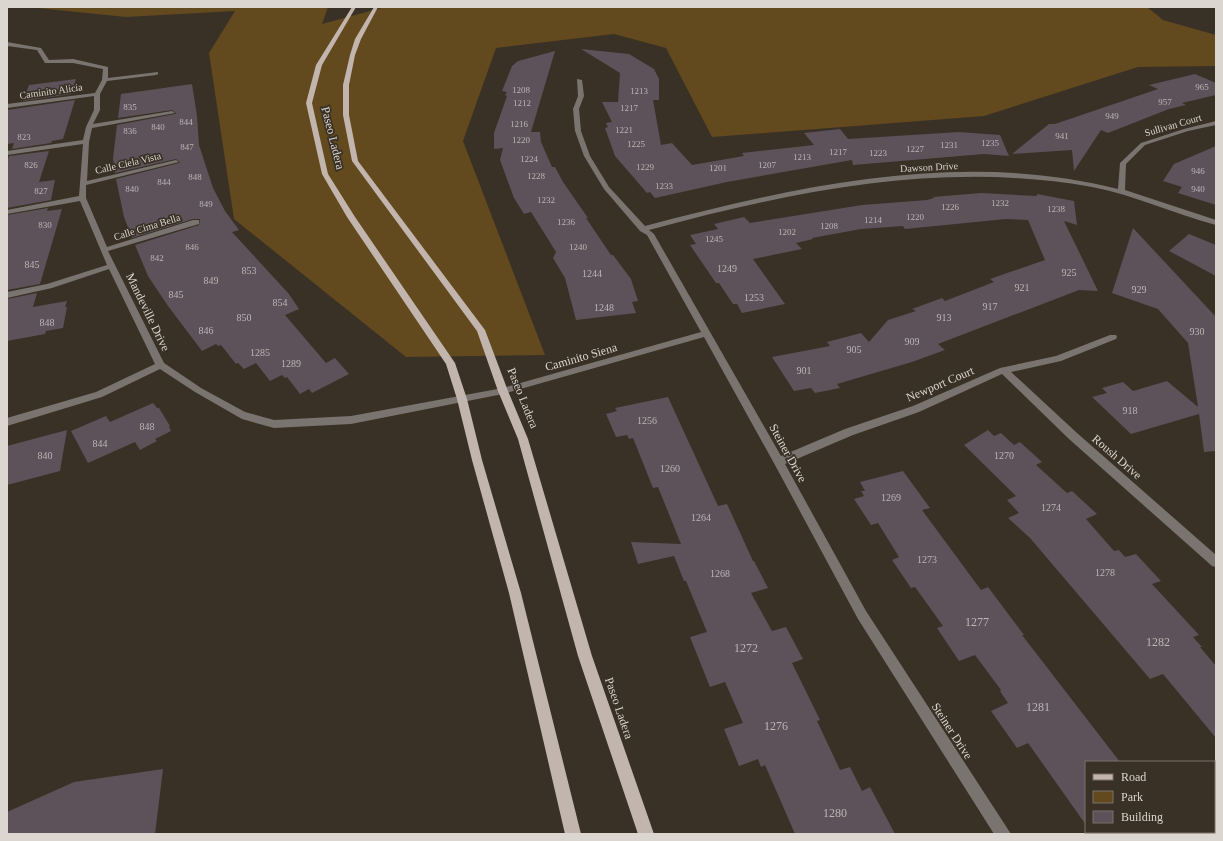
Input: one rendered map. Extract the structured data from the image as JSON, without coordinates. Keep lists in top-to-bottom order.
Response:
{
  "streets": {
    "main road": ["Paseo Ladera"],
    "street": [
      "Caminito Alicia",
      "Sullivan Court",
      "Calle Ciela Vista",
      "Dawson Drive",
      "Calle Cima Bella",
      "Mandeville Drive",
      "Caminito Siena",
      "Newport Court",
      "Steiner Drive",
      "Roush Drive"
    ]
  },
  "crossings": [
    ["Caminito Alicia", "Mandeville Drive"],
    ["Sullivan Court", "Dawson Drive"],
    ["Paseo Ladera", "Mandeville Drive"],
    ["Paseo Ladera", "Caminito Siena"],
    ["Calle Ciela Vista", "Mandeville Drive"],
    ["Dawson Drive", "Steiner Drive"],
    ["Calle Cima Bella", "Mandeville Drive"],
    ["Mandeville Drive", "Caminito Siena"],
    ["Caminito Siena", "Steiner Drive"],
    ["Newport Court", "Steiner Drive"],
    ["Newport Court", "Roush Drive"]
  ],
  "house_numbers": [
    "965",
    "1208",
    "1213",
    "957",
    "1212",
    "835",
    "1217",
    "949",
    "844",
    "1216",
    "840",
    "1221",
    "836",
    "941",
    "823",
    "1220",
    "1235",
    "1225",
    "1231",
    "847",
    "1227",
    "1217",
    "1223",
    "1213",
    "1224",
    "826",
    "1207",
    "1229",
    "1201",
    "946",
    "1228",
    "848",
    "844",
    "1233",
    "840",
    "940",
    "827",
    "1232",
    "1232",
    "849",
    "1226",
    "1238",
    "1220",
    "1214",
    "1236",
    "830",
    "1208",
    "1202",
    "1245",
    "846",
    "1240",
    "842",
    "845",
    "1249",
    "853",
    "925",
    "1244",
    "849",
    "921",
    "929",
    "845",
    "1253",
    "854",
    "917",
    "1248",
    "850",
    "913",
    "848",
    "846",
    "930",
    "909",
    "905",
    "1285",
    "1289",
    "901",
    "918",
    "1256",
    "848",
    "844",
    "840",
    "1270",
    "1260",
    "1269",
    "1274",
    "1264",
    "1273",
    "1278",
    "1268",
    "1277",
    "1282",
    "1272",
    "1281",
    "1276",
    "1280"
  ],
  "legend": ["Road", "Park", "Building"]
}
